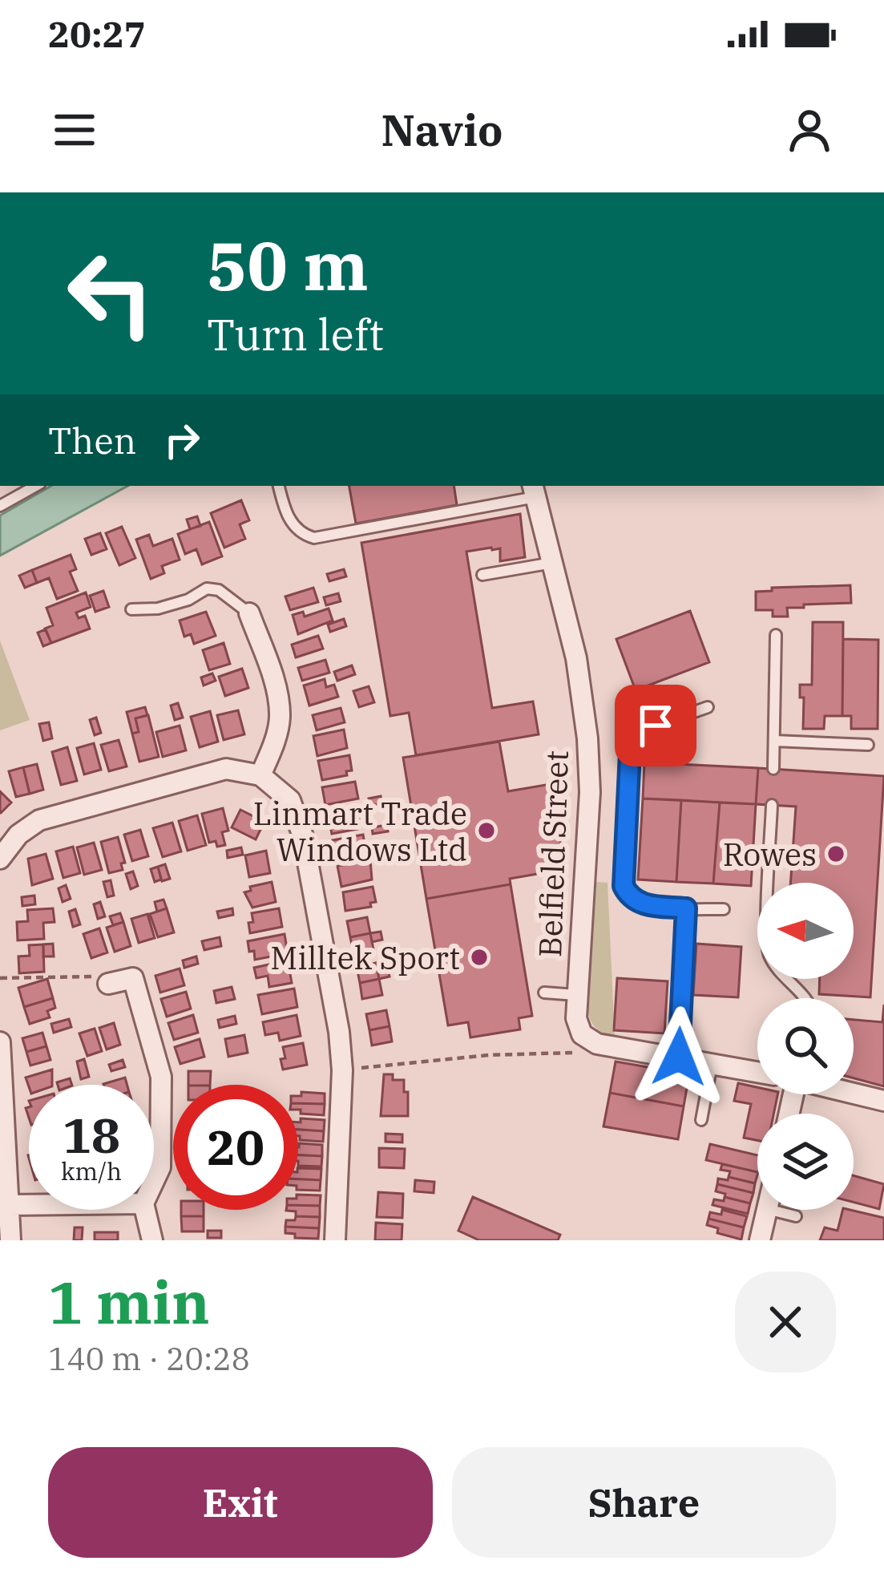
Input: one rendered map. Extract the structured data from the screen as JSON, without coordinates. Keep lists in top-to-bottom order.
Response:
{
  "streets": {
    "street": ["Belfield Street"]
  },
  "places": ["Linmart Trade Windows Ltd", "Rowes", "Milltek Sport"],
  "north": "left",
  "page": {
    "status": "20:27",
    "header": "Navio",
    "turn": ["50 m", "Turn left"],
    "then": "Then",
    "speed": "18 km/h",
    "limit": "20",
    "heading": ["1 min", "140 m · 20:28"],
    "buttons": ["Exit", "Share"]
  }
}
